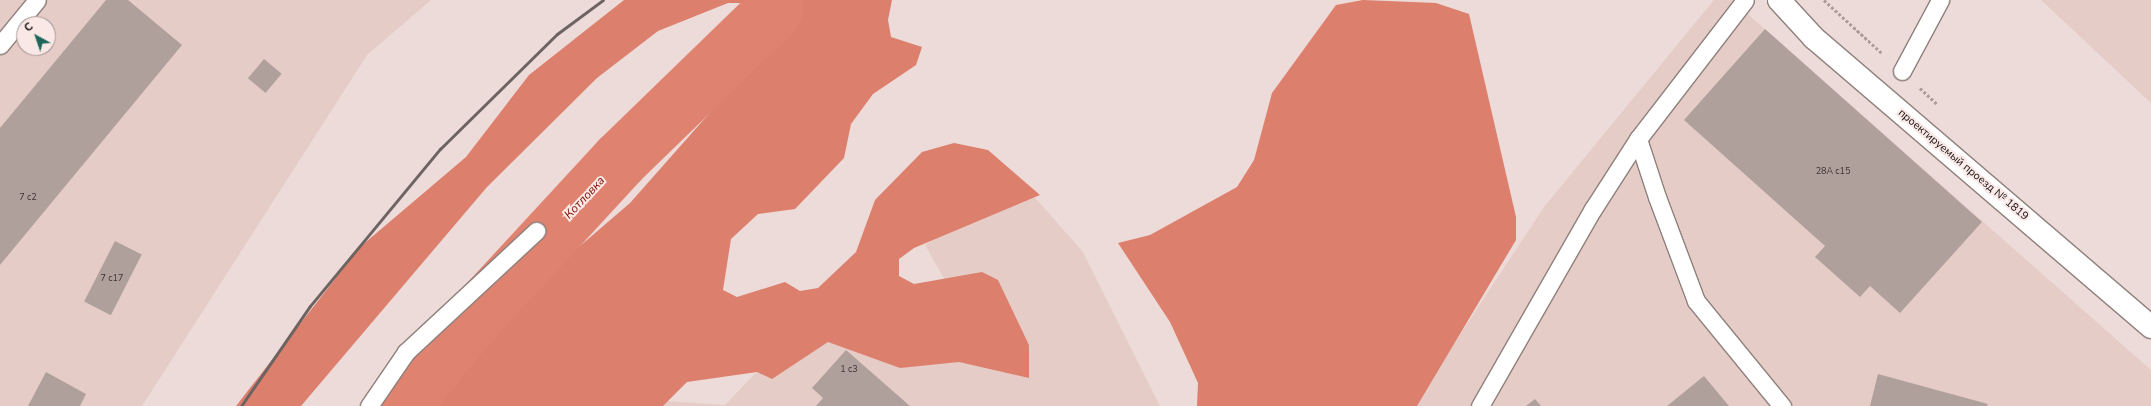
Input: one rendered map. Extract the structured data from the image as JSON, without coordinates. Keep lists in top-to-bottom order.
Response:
{
  "streets": {
    "street": ["проектируемый проезд № 1819"]
  },
  "water": ["Котловка"],
  "house_numbers": [
    "28А с15",
    "7 с2",
    "7 с17",
    "1 с3"
  ],
  "north": "top left"
}
